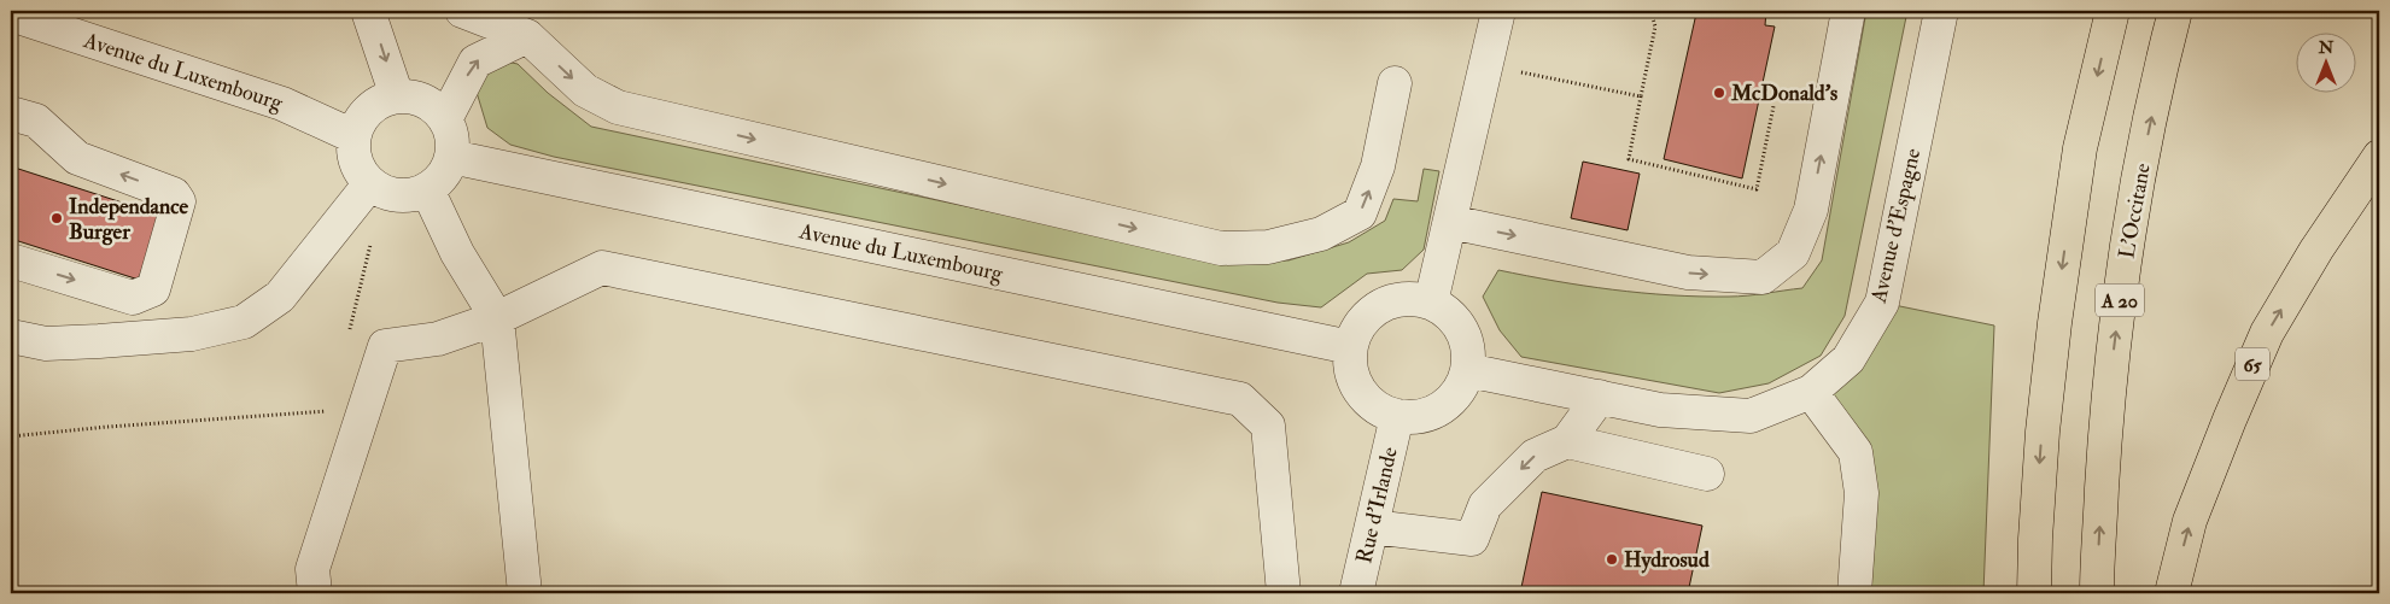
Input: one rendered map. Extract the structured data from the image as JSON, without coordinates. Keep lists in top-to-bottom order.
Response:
{
  "streets": {
    "highway": ["L'Occitane", "A 20", "65"],
    "street": ["Avenue du Luxembourg", "Avenue d'Espagne", "Rue d'Irlande"]
  },
  "crossings": [
    ["Avenue du Luxembourg", "Avenue d'Espagne"],
    ["Avenue du Luxembourg", "Rue d'Irlande"],
    ["Avenue d'Espagne", "Rue d'Irlande"]
  ],
  "places": ["McDonald's", "Independance Burger", "Hydrosud"],
  "north": "top"
}
